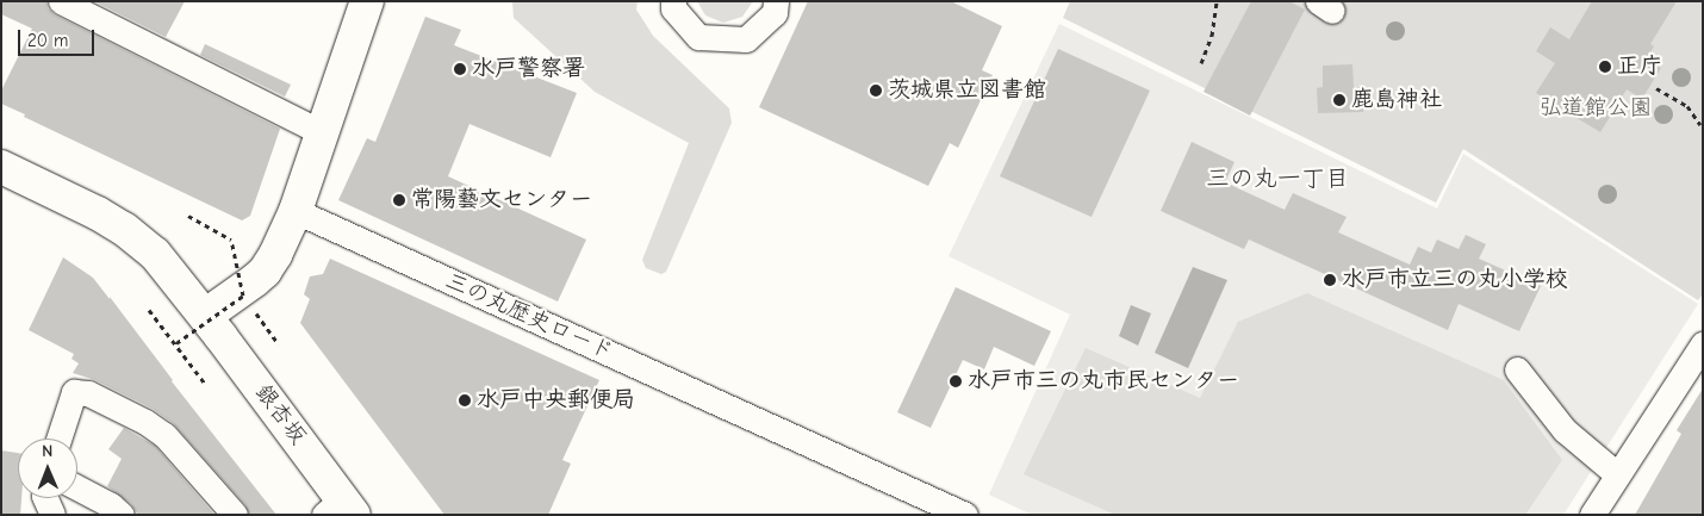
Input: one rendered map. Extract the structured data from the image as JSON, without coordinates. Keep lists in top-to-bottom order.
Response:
{
  "streets": {
    "highway": ["銀杏坂"],
    "street": ["三の丸歴史ロード"]
  },
  "districts": ["三の丸一丁目"],
  "parks": ["弘道館公園"],
  "places": [
    "正庁",
    "水戸警察署",
    "茨城県立図書館",
    "鹿島神社",
    "常陽藝文センター",
    "水戸市立三の丸小学校",
    "水戸市三の丸市民センター",
    "水戸中央郵便局"
  ],
  "scale_bar": "20 m",
  "north": "top"
}
